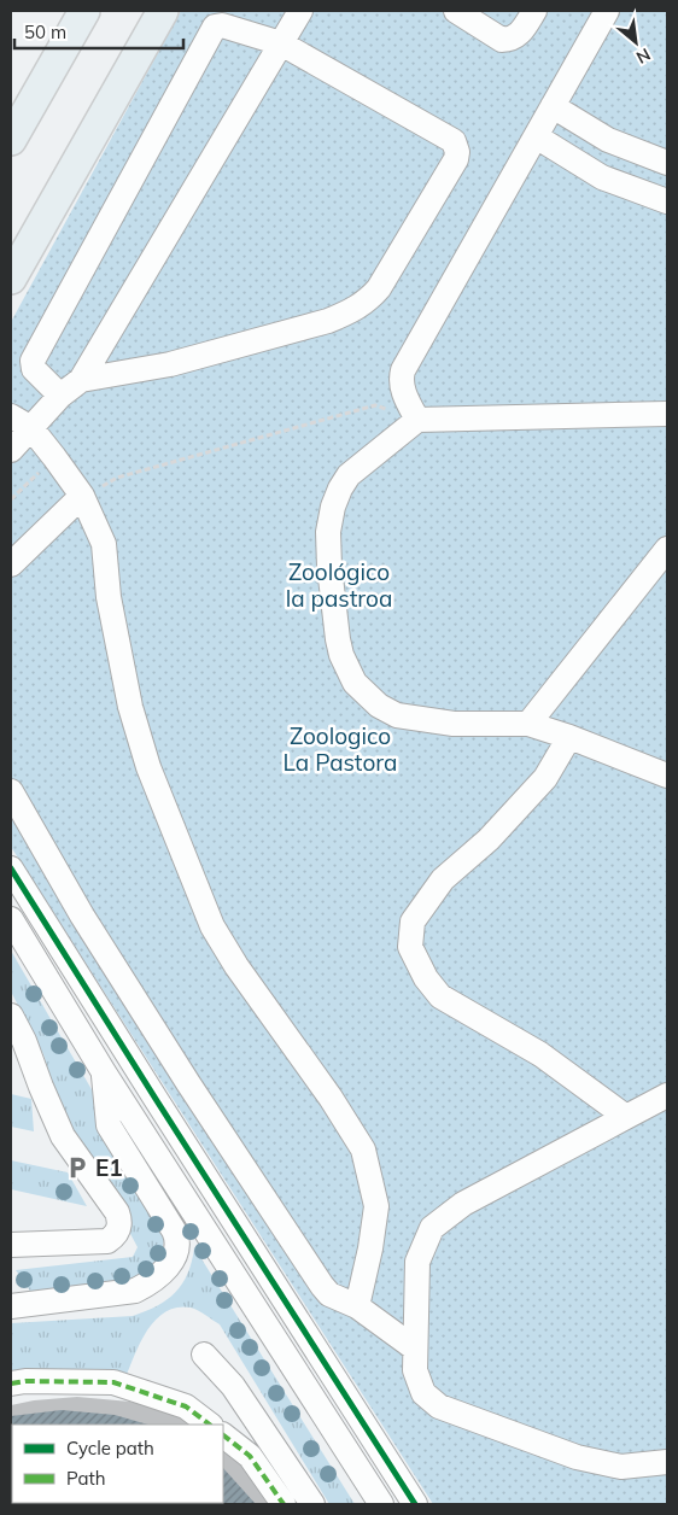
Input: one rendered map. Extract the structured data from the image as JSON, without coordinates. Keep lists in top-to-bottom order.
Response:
{
  "parks": ["Zoológico la pastroa", "Zoologico La Pastora"],
  "places": {
    "parking": ["E1"]
  },
  "legend": ["Cycle path", "Path"],
  "scale_bar": "50 m",
  "north": "bottom right"
}
